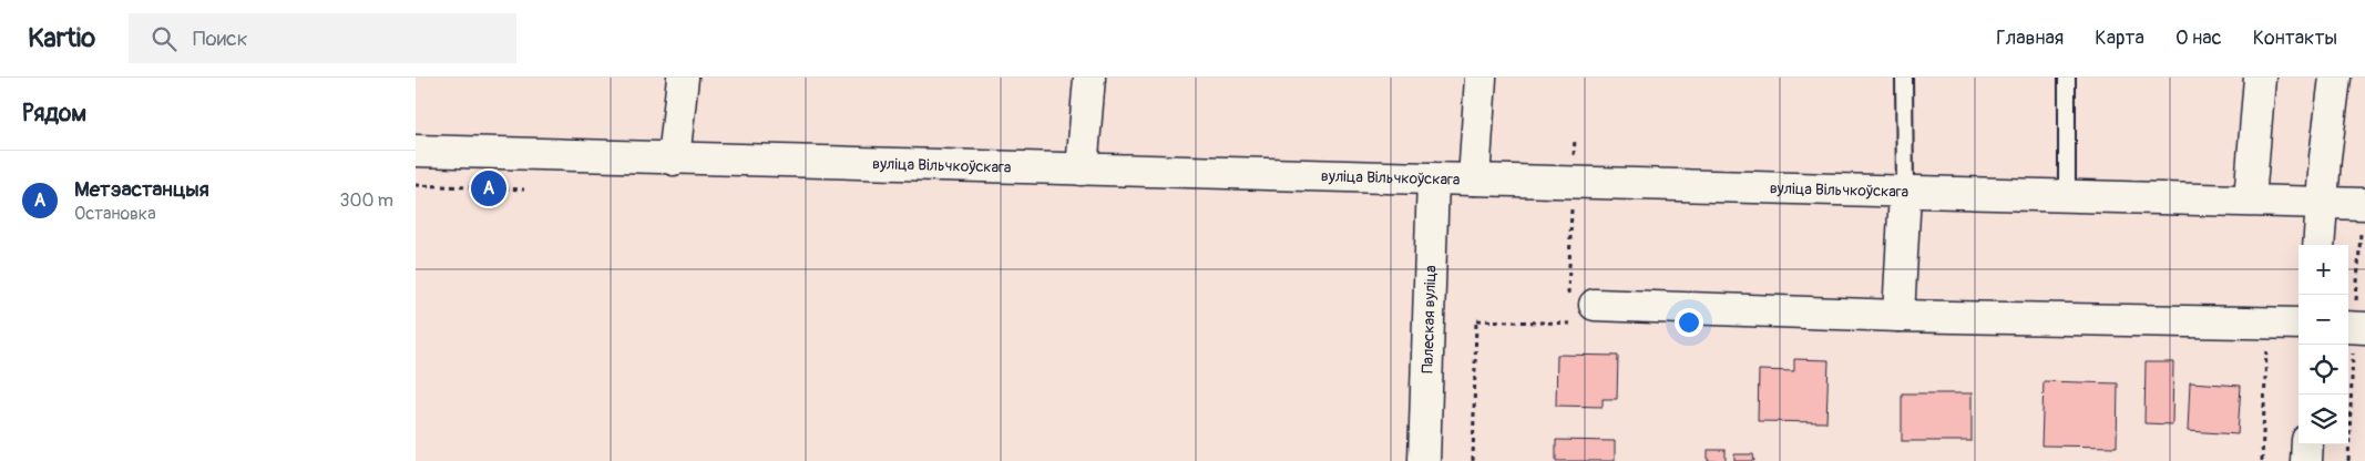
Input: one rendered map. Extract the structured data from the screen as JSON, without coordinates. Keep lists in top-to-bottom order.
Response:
{
  "streets": {
    "main road": ["вуліца Вільчкоўскага", "Палеская вуліца"]
  },
  "crossings": [
    ["вуліца Вільчкоўскага", "Палеская вуліца"]
  ],
  "page": {
    "header": "Kartio",
    "search": "Поиск",
    "nav": [
      "Главная",
      "Карта",
      "О нас",
      "Контакты"
    ],
    "heading": "Рядом",
    "list": [
      {
        "mark": "A",
        "name": "Метэастанцыя",
        "note": "Остановка",
        "value": "300 m"
      }
    ],
    "pins": "A",
    "map_buttons": ["+", "−"]
  }
}
